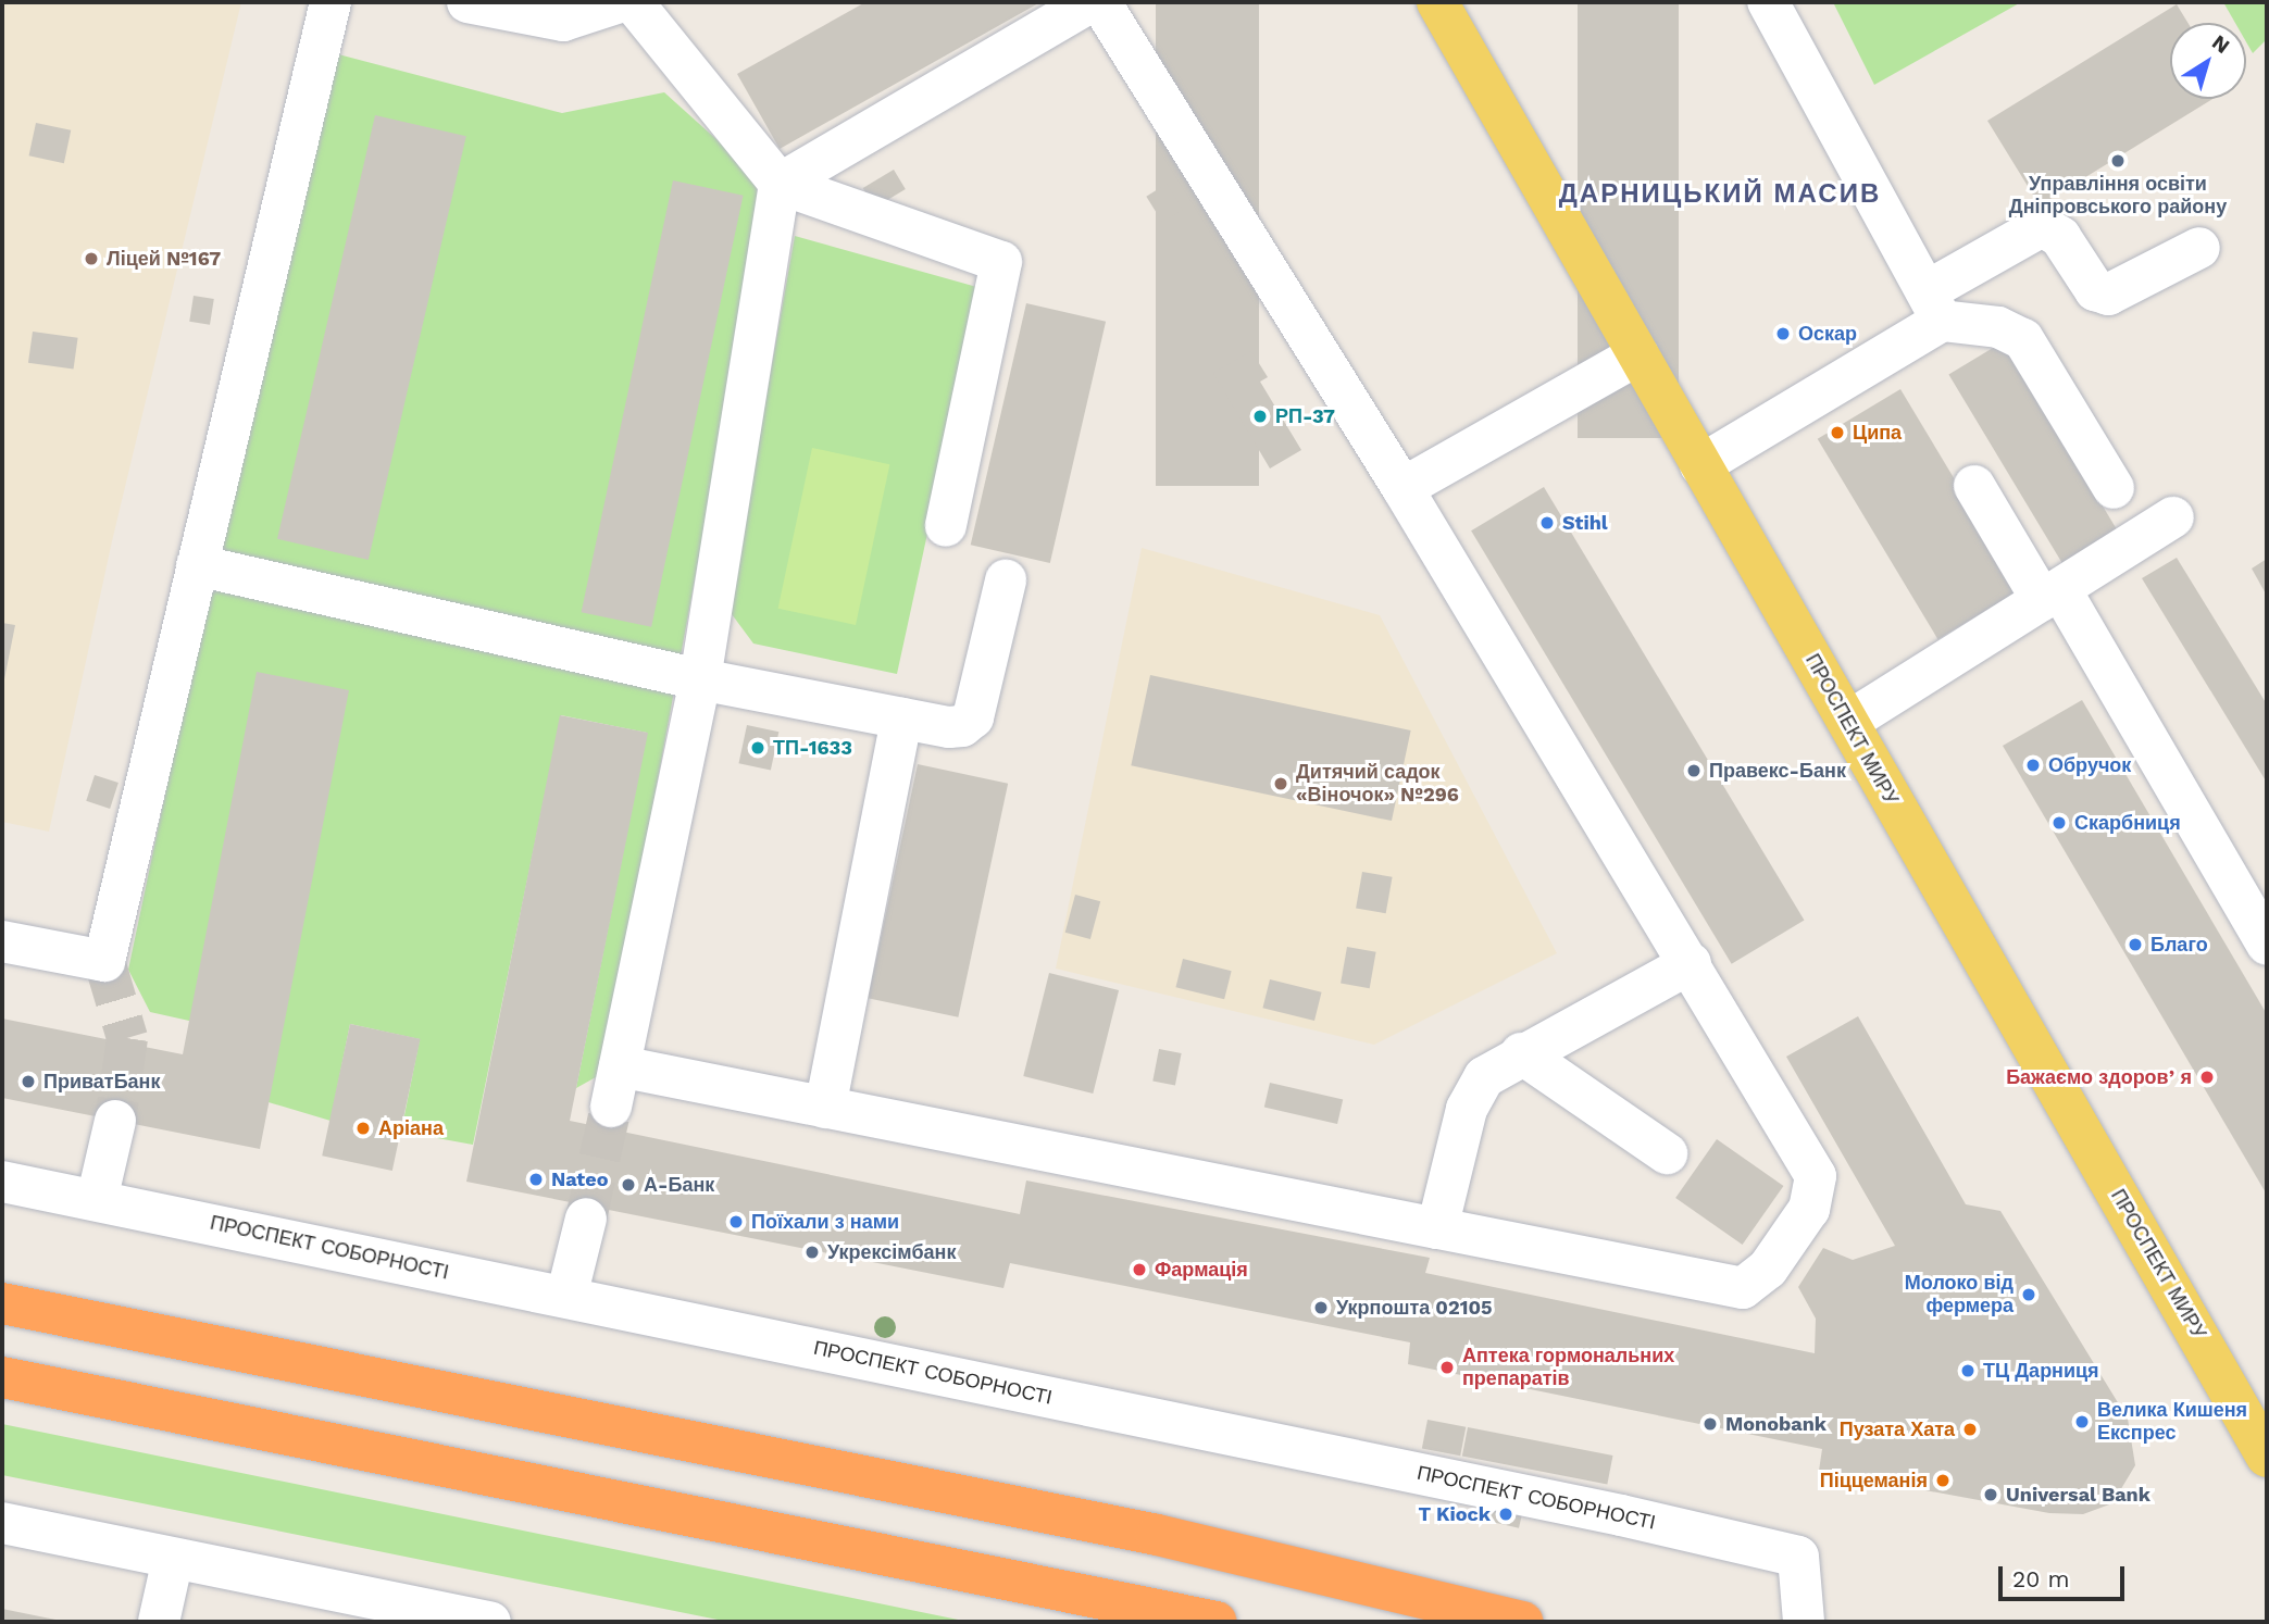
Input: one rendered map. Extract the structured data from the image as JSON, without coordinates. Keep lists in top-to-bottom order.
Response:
{
  "streets": {
    "main road": ["ПРОСПЕКТ МИРУ"],
    "street": ["ПРОСПЕКТ СОБОРНОСТІ"]
  },
  "districts": ["ДАРНИЦЬКИЙ МАСИВ"],
  "places": [
    "Управління освіти Дніпровського району",
    "Ліцей №167",
    "Оскар",
    "РП-37",
    "Ципа",
    "Stihl",
    "ТП-1633",
    "Обручок",
    "Правекс-Банк",
    "Дитячий садок «Віночок» №296",
    "Скарбниця",
    "Благо",
    "Бажаємо здоровʼя",
    "ПриватБанк",
    "Аріана",
    "Nateo",
    "А-Банк",
    "Поїхали з нами",
    "Укрексімбанк",
    "Фармація",
    "Молоко від фермера",
    "Укрпошта 02105",
    "Аптека гормональних препаратів",
    "ТЦ Дарниця",
    "Велика Кишеня Експрес",
    "Monobank",
    "Пузата Хата",
    "Піццеманія",
    "Universal Bank",
    "T Kiock"
  ],
  "scale_bar": "20 m",
  "north": "top right"
}
